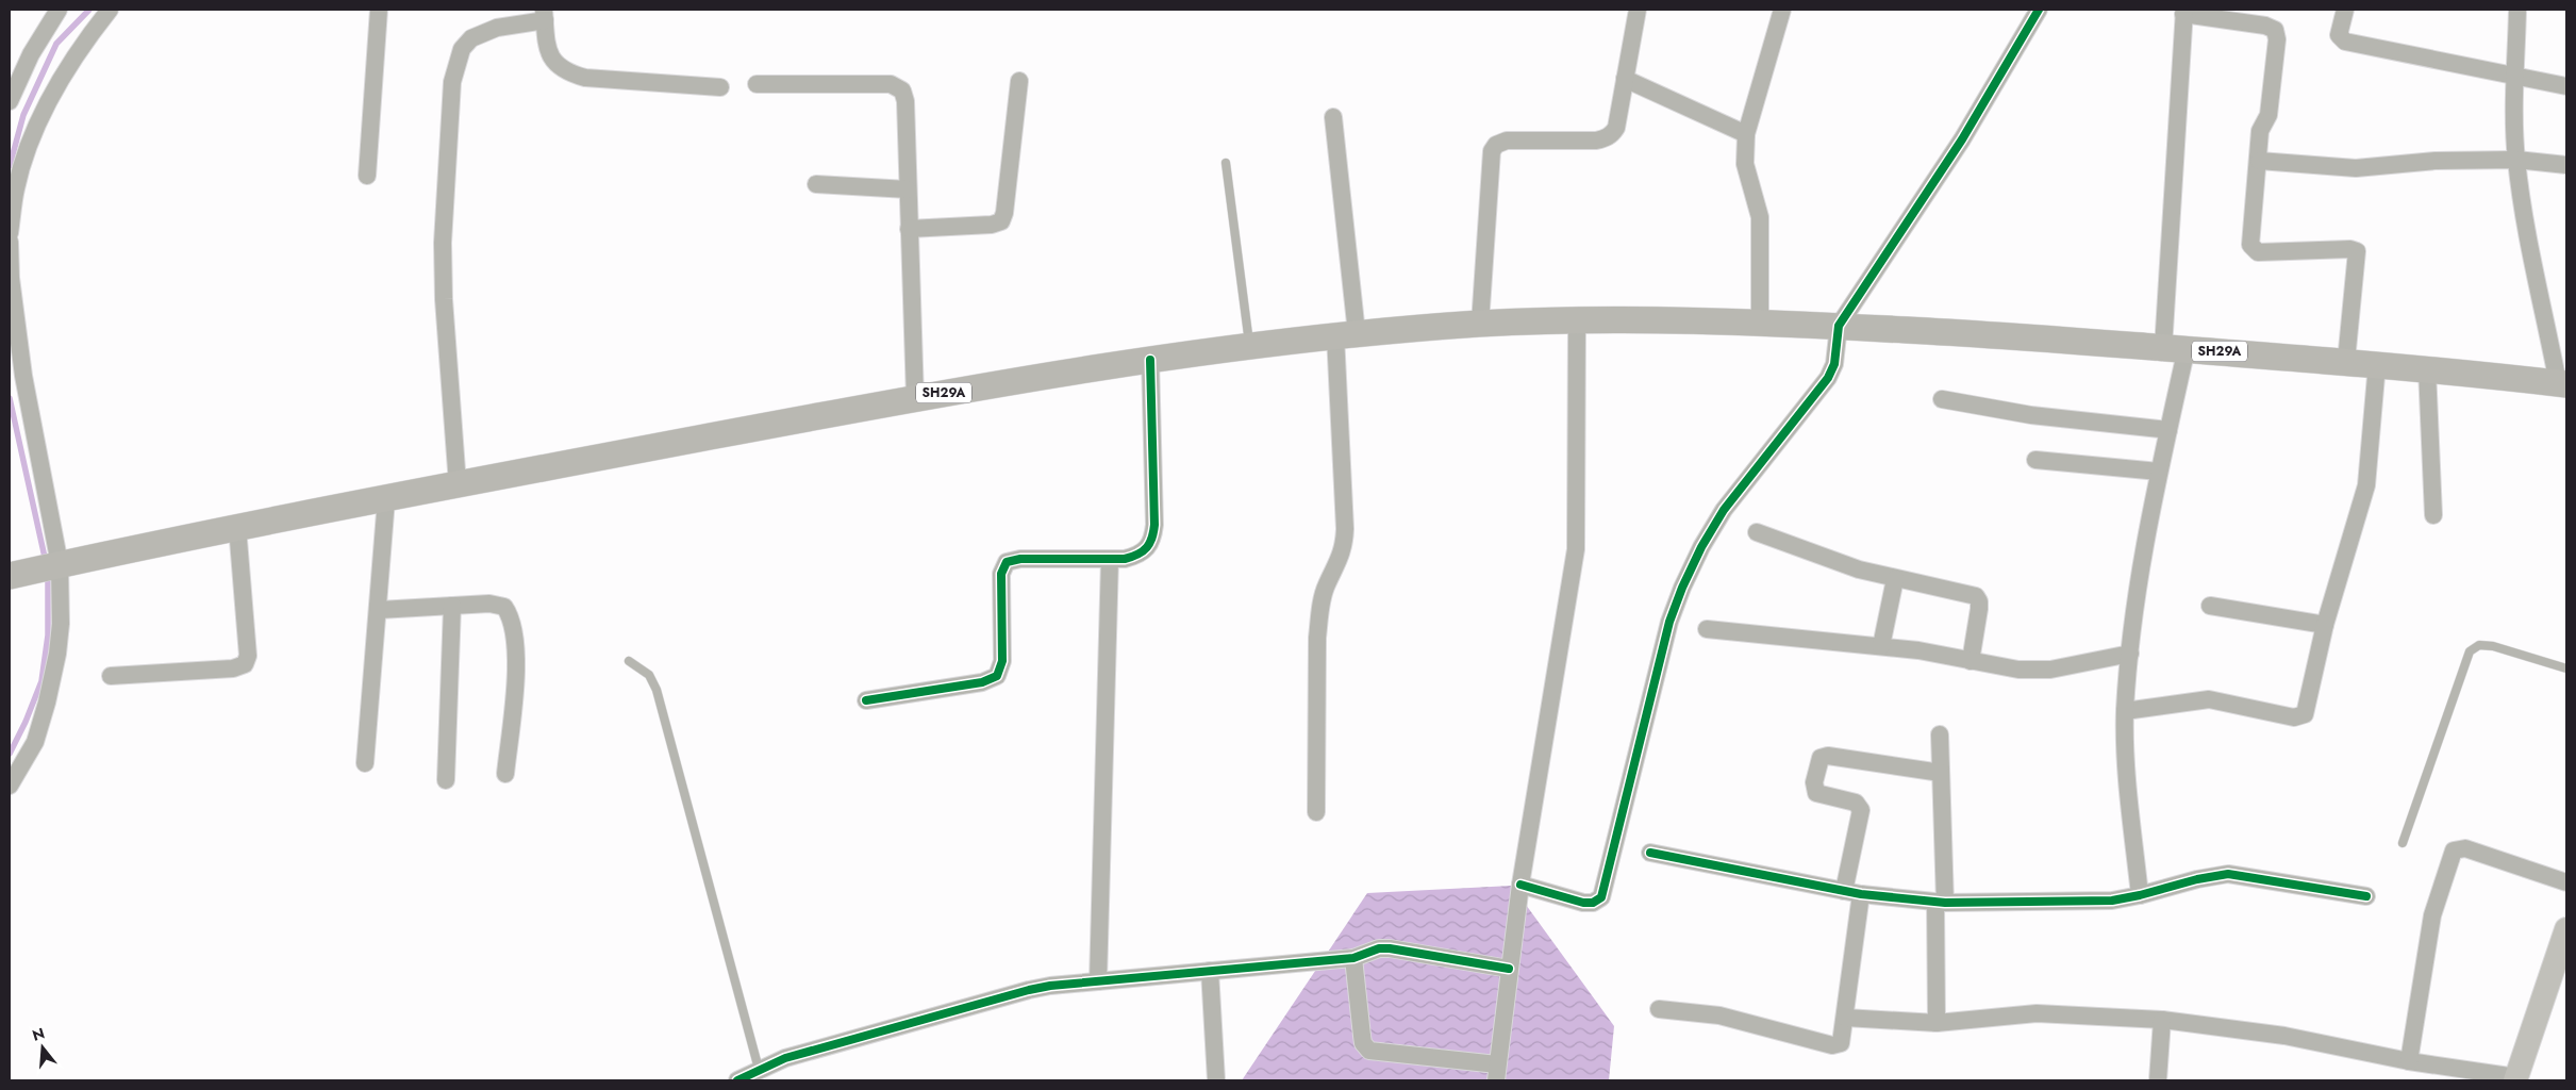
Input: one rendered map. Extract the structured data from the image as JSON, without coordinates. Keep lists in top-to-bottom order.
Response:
{
  "streets": {
    "main road": ["SH29A"]
  },
  "north": "top"
}
